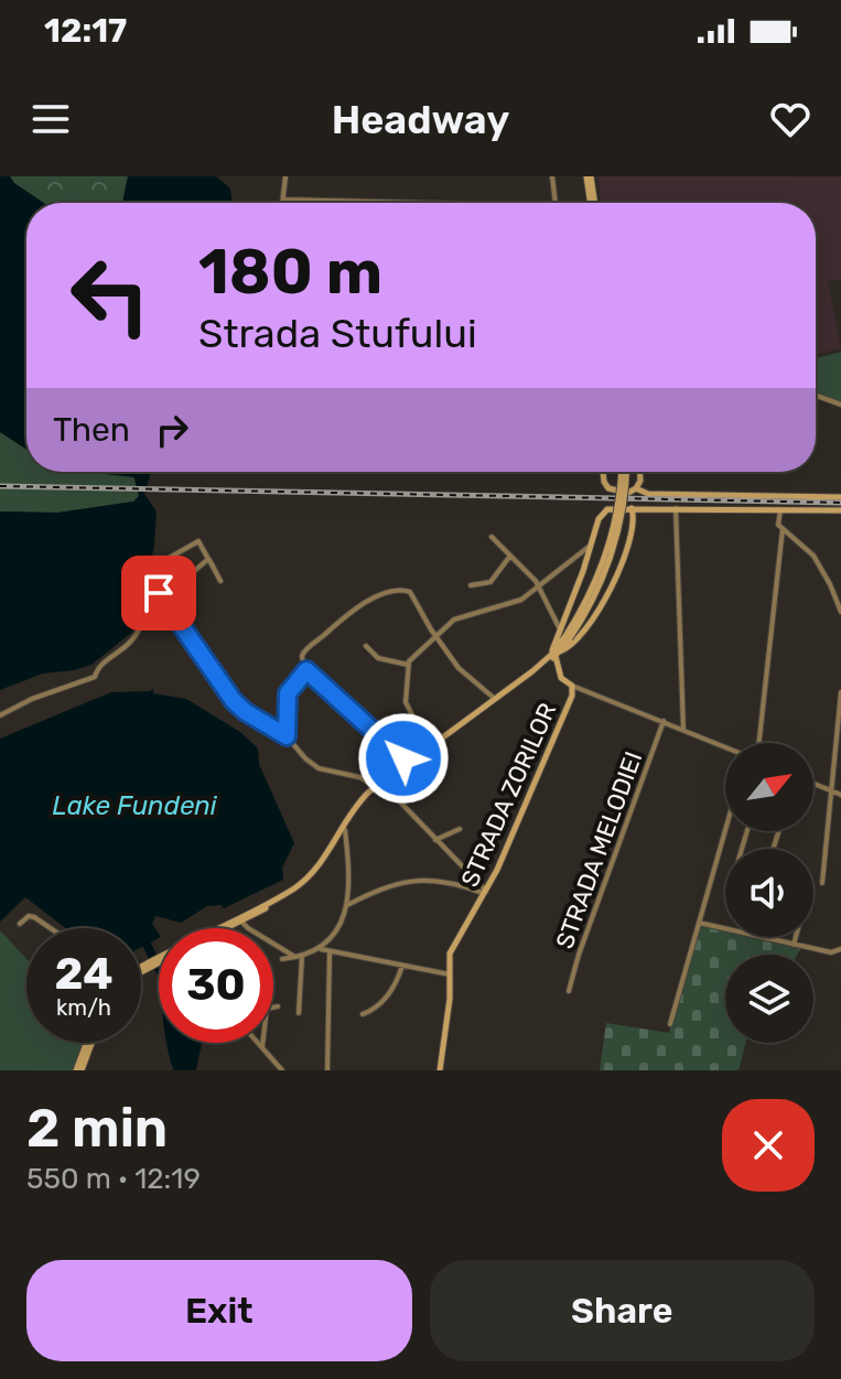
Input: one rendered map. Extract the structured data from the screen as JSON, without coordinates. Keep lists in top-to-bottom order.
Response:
{
  "streets": {
    "main road": ["STRADA ZORILOR"],
    "street": ["STRADA MELODIEI"]
  },
  "water": ["Lake Fundeni"],
  "north": "top right",
  "page": {
    "status": "12:17",
    "header": "Headway",
    "turn": ["180 m", "Strada Stufului"],
    "then": "Then",
    "speed": "24 km/h",
    "limit": "30",
    "heading": ["2 min", "550 m · 12:19"],
    "buttons": ["Exit", "Share"]
  }
}
